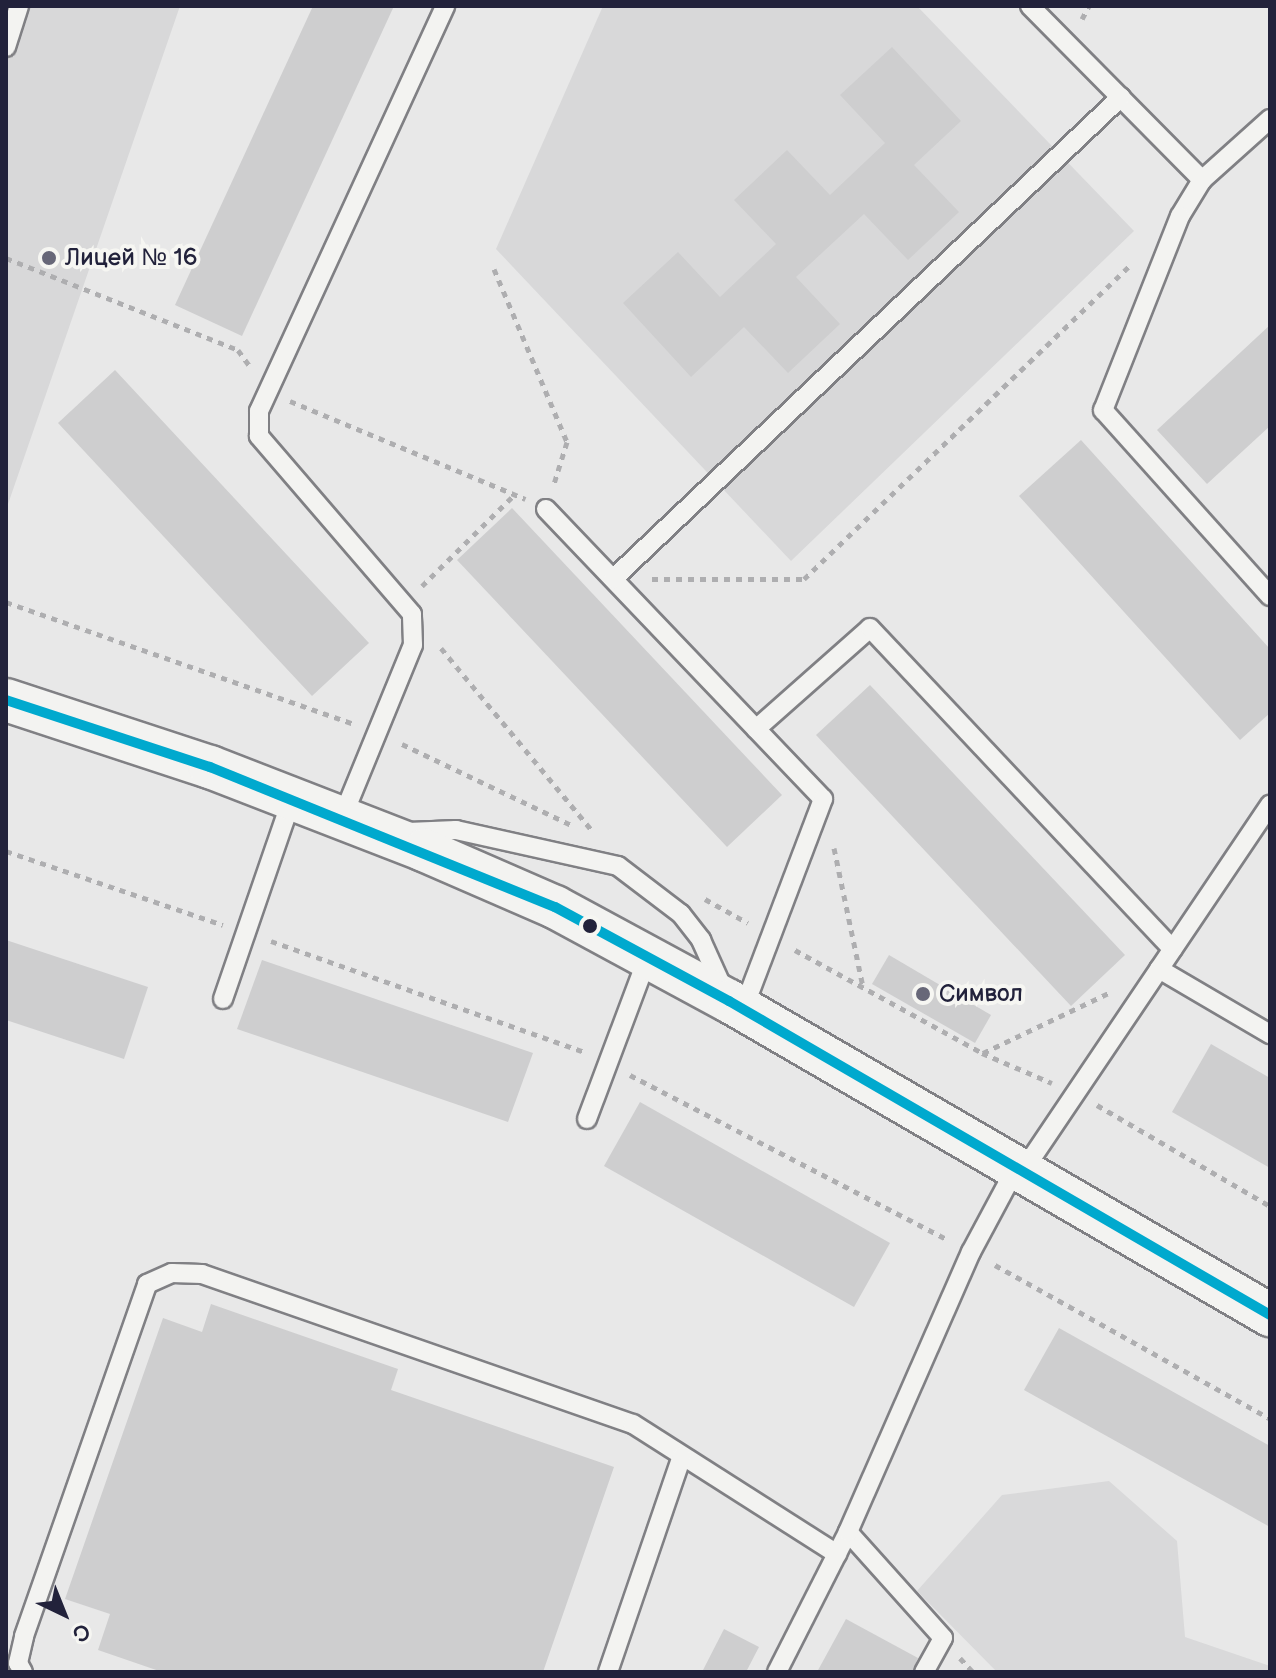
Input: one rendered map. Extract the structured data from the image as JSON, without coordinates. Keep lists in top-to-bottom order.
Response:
{
  "places": ["Лицей № 16", "Символ"],
  "north": "bottom right"
}
